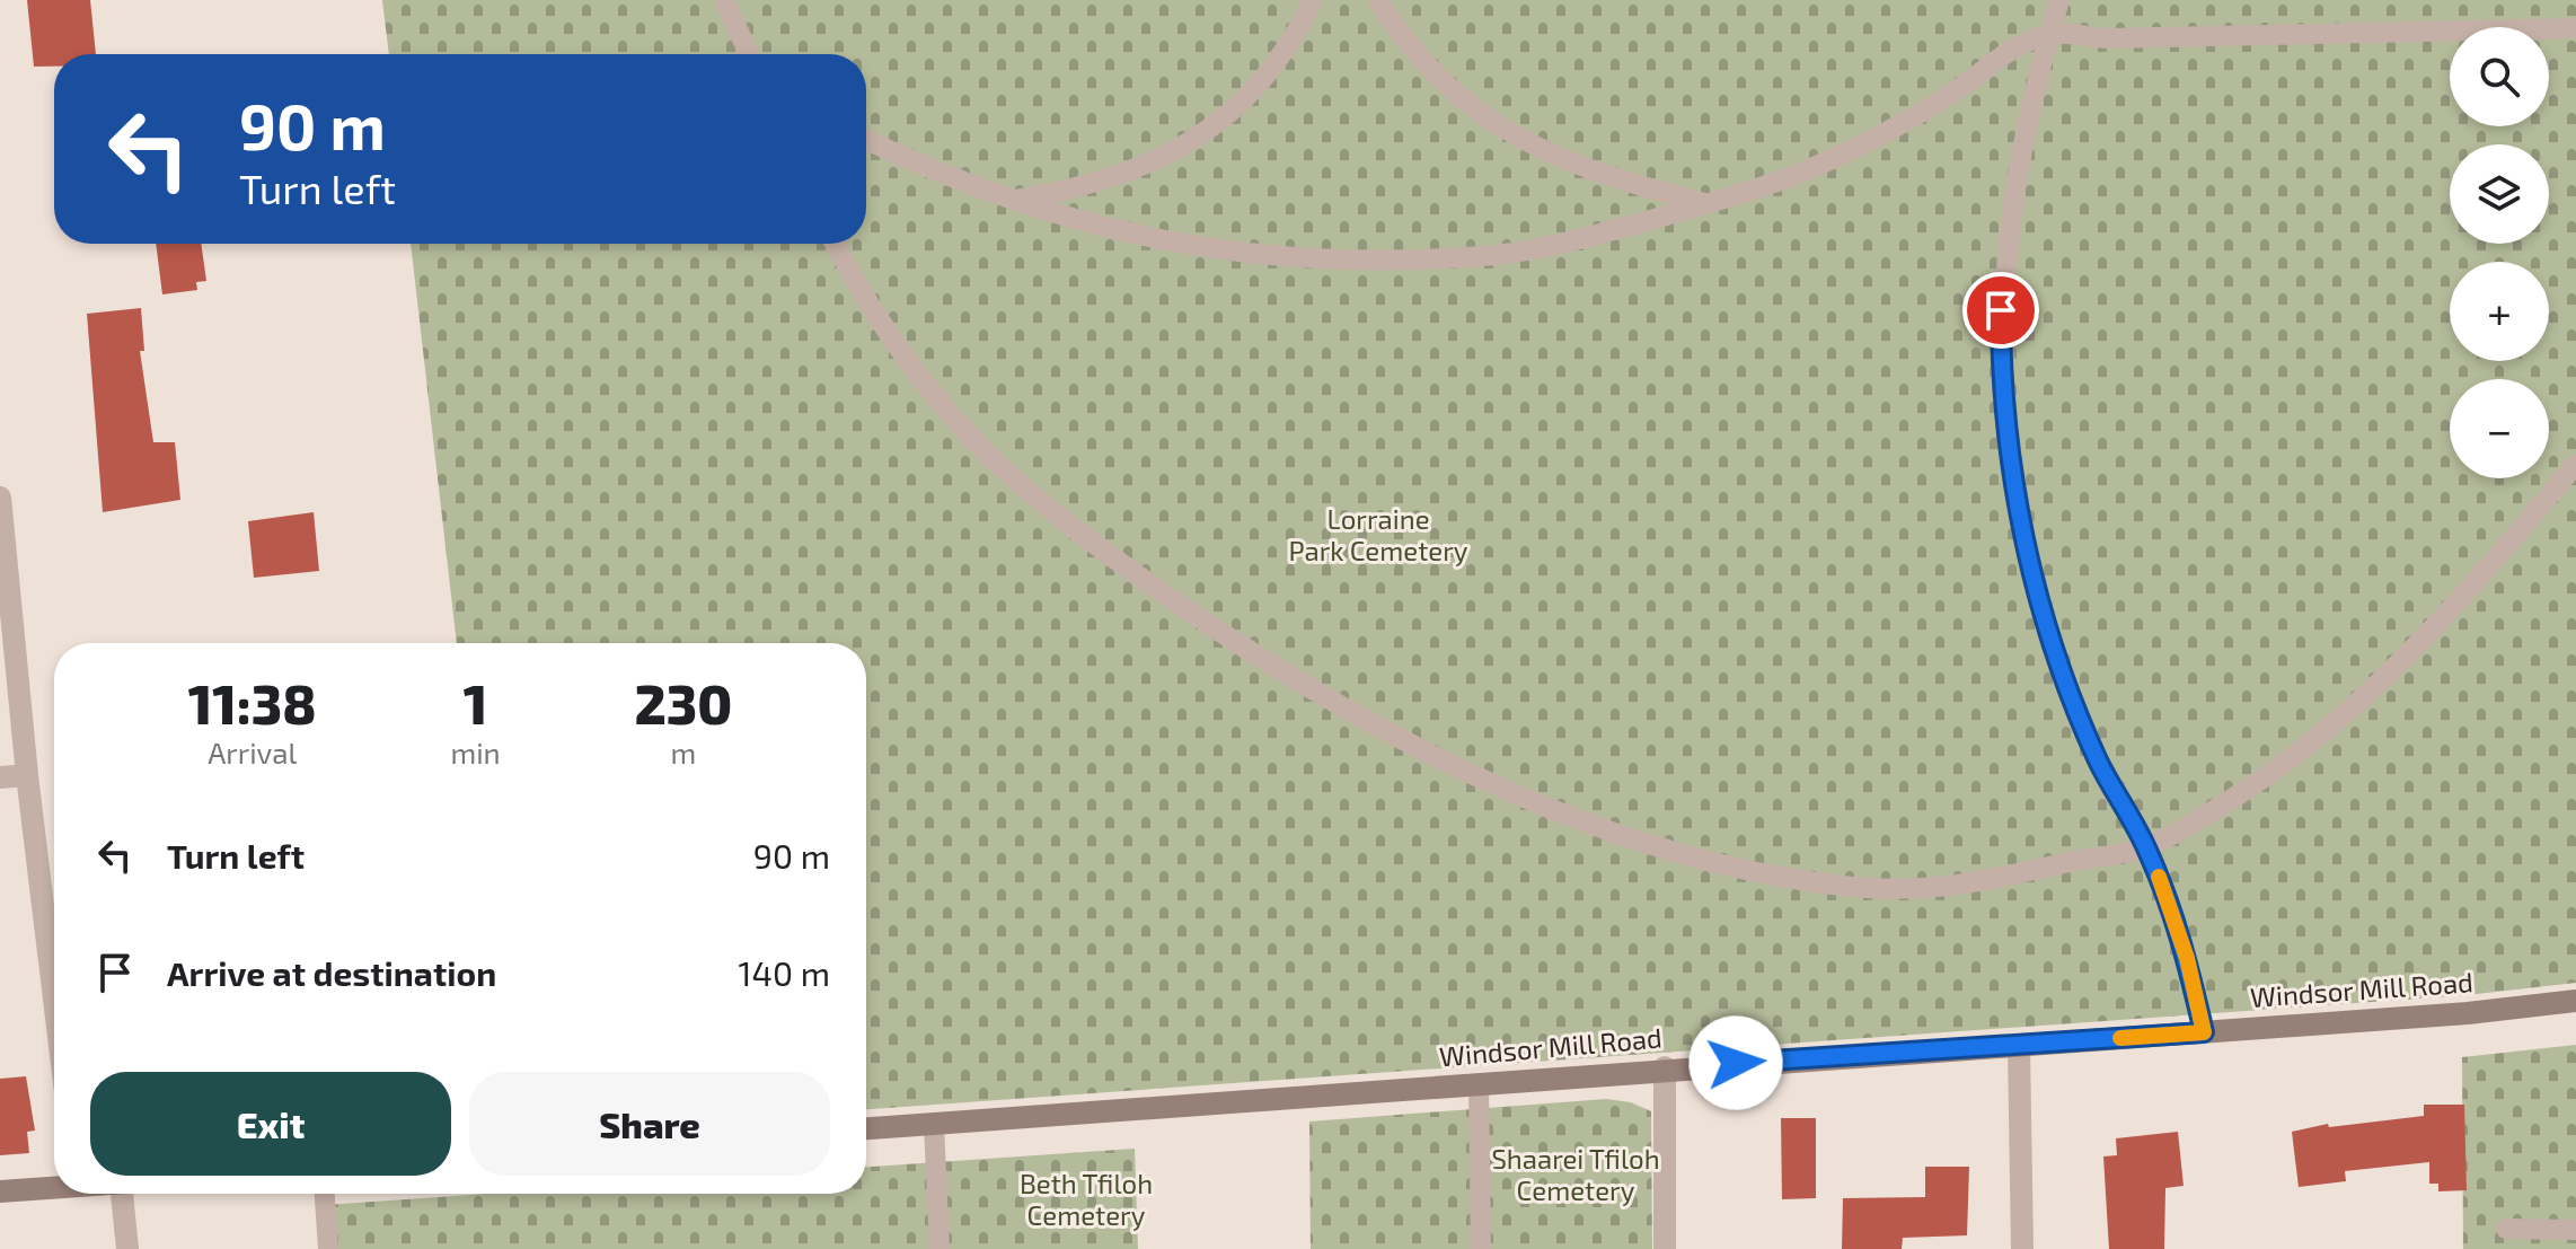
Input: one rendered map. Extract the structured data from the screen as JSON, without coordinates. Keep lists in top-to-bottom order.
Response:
{
  "streets": {
    "main road": ["Windsor Mill Road"]
  },
  "parks": ["Lorraine Park Cemetery", "Shaarei Tfiloh Cemetery", "Beth Tfiloh Cemetery"],
  "page": {
    "map_buttons": ["+", "−"],
    "turn": ["90 m", "Turn left"],
    "eta": [
      "11:38",
      "Arrival",
      "1",
      "min",
      "230",
      "m"
    ],
    "list": [
      {
        "name": "Turn left",
        "value": "90 m"
      },
      {
        "name": "Arrive at destination",
        "value": "140 m"
      }
    ],
    "buttons": ["Exit", "Share"]
  }
}
